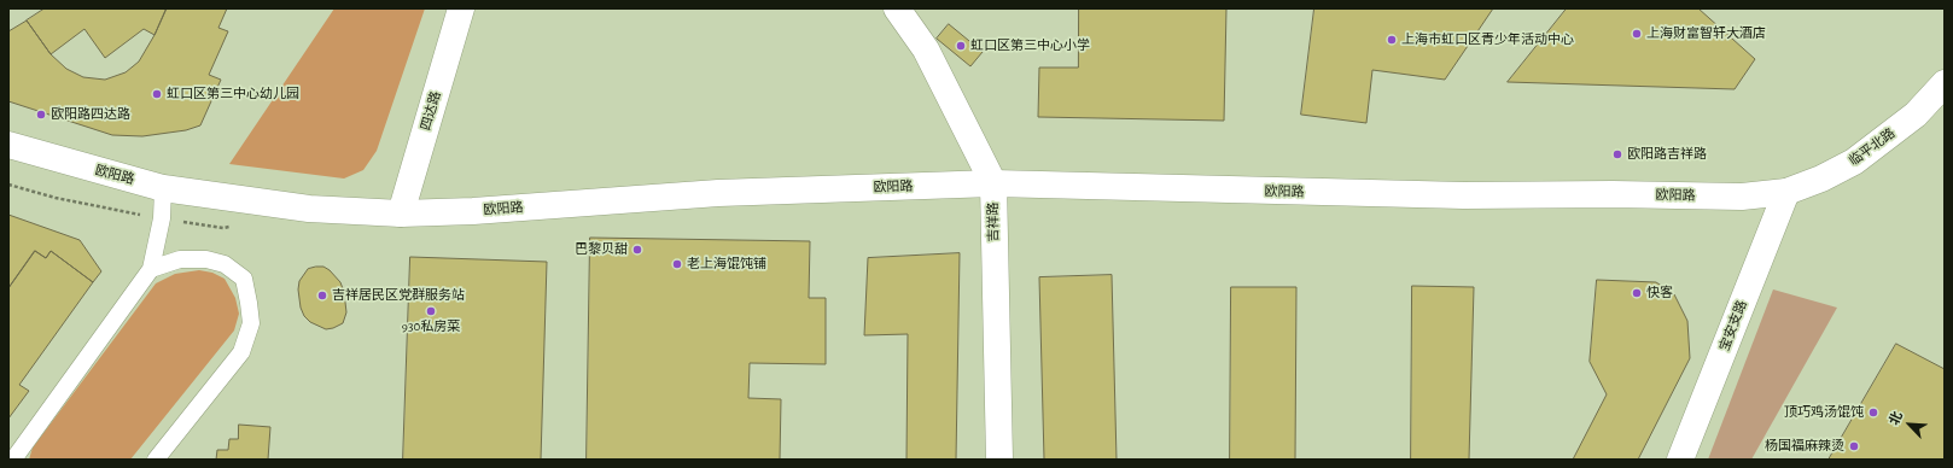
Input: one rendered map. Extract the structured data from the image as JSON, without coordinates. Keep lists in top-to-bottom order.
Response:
{
  "streets": {
    "street": [
      "四达路",
      "临平北路",
      "欧阳路",
      "吉祥路",
      "宝安支路"
    ]
  },
  "crossings": [
    ["四达路", "欧阳路"],
    ["临平北路", "欧阳路"],
    ["临平北路", "宝安支路"],
    ["欧阳路", "吉祥路"],
    ["欧阳路", "宝安支路"]
  ],
  "places": [
    "上海财富智轩大酒店",
    "上海市虹口区青少年活动中心",
    "虹口区第三中心小学",
    "虹口区第三中心幼儿园",
    "欧阳路四达路",
    "欧阳路吉祥路",
    "巴黎贝甜",
    "老上海馄饨铺",
    "快客",
    "吉祥居民区党群服务站",
    "930私房菜",
    "顶巧鸡汤馄饨",
    "杨国福麻辣烫"
  ],
  "north": "top left"
}
